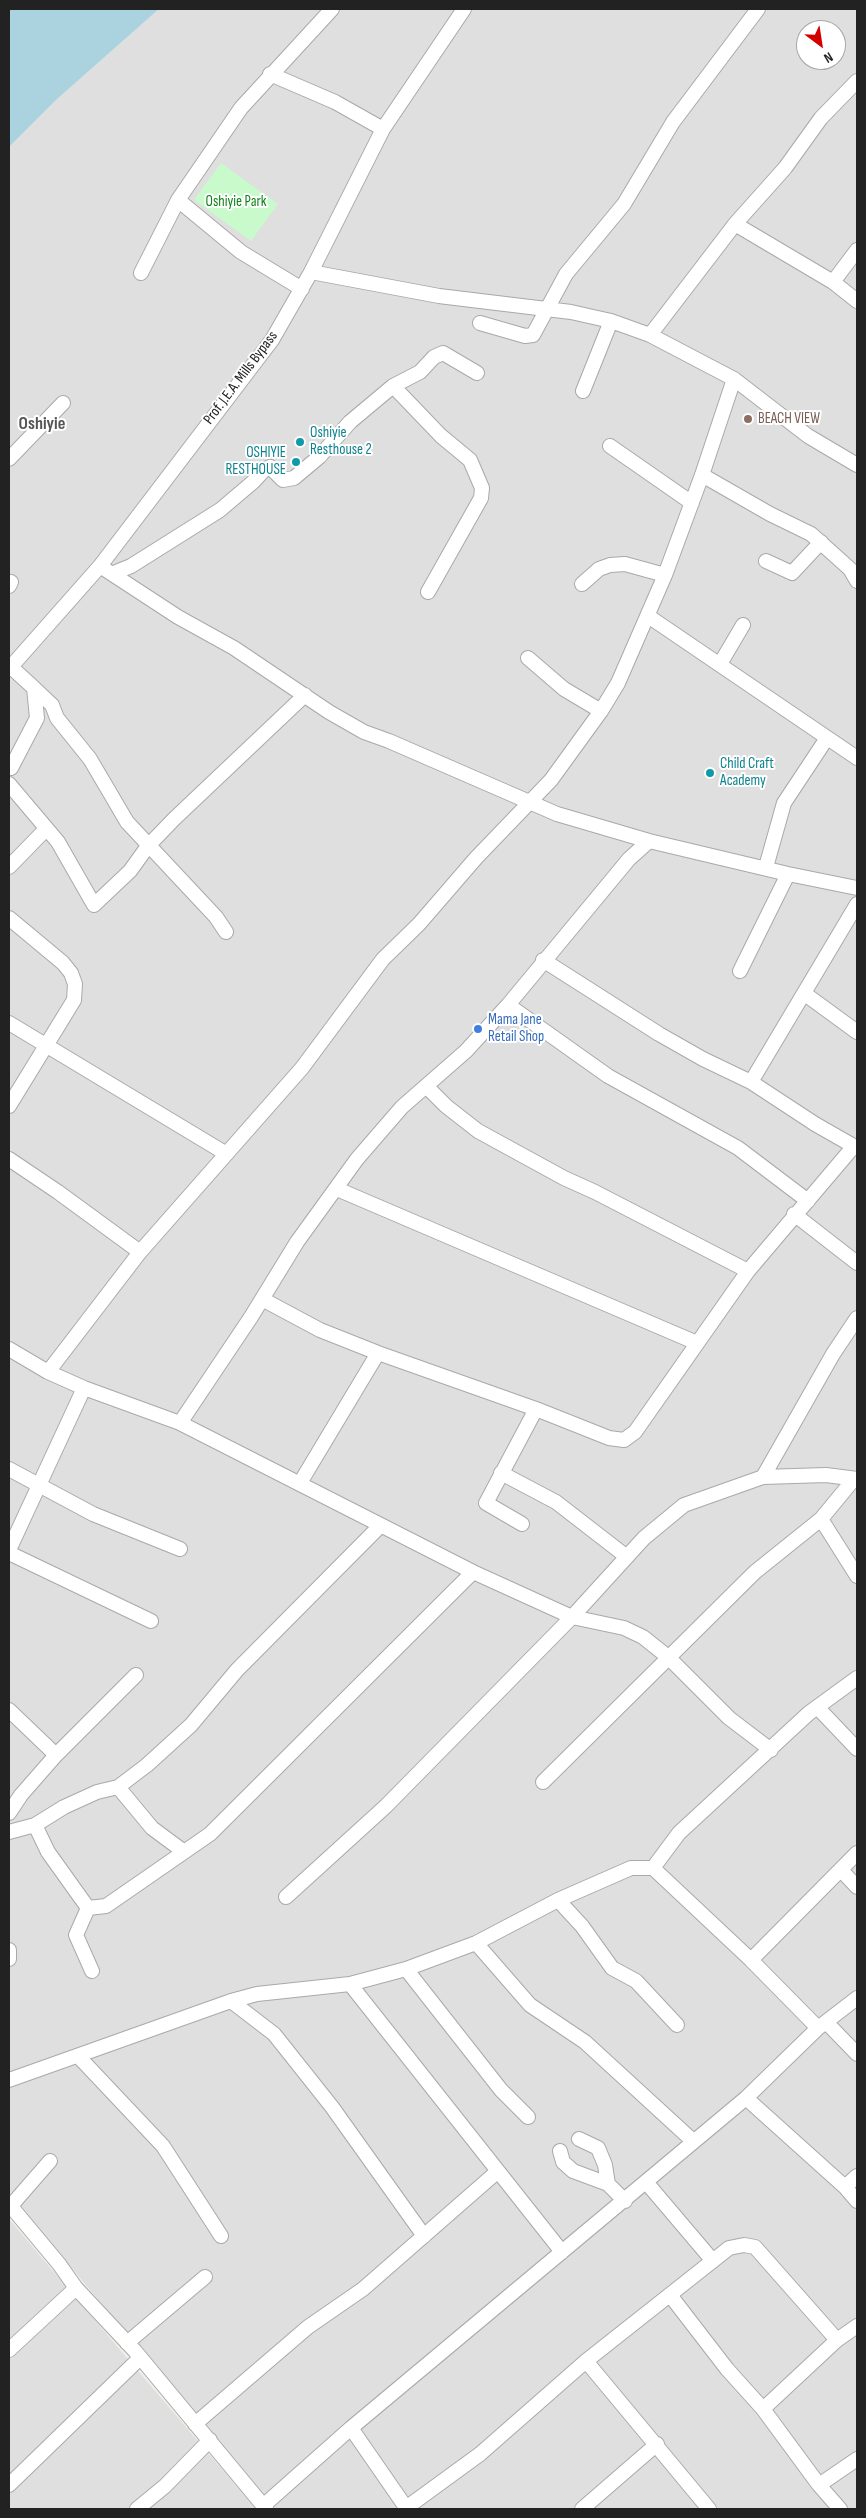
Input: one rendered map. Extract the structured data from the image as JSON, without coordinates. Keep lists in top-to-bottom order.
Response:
{
  "streets": {
    "street": ["Prof. J.E.A. Mills Bypass"]
  },
  "districts": ["Oshiyie"],
  "parks": ["Oshiyie Park"],
  "places": [
    "BEACH VIEW",
    "Oshiyie Resthouse 2",
    "OSHIYIE RESTHOUSE",
    "Child Craft Academy",
    "Mama Jane Retail Shop"
  ],
  "north": "bottom right"
}
